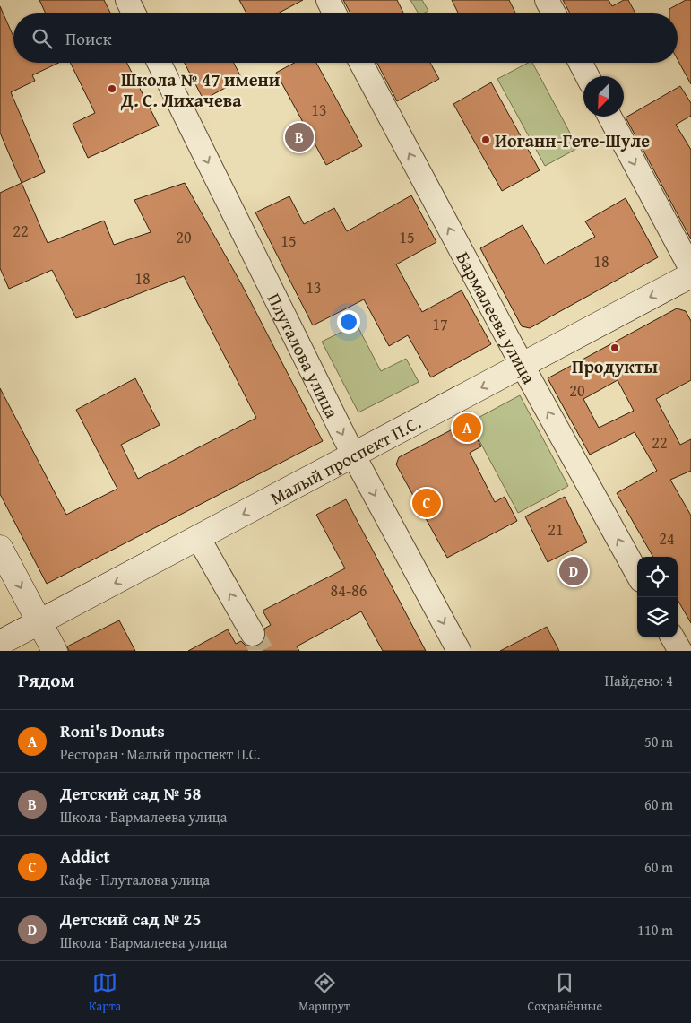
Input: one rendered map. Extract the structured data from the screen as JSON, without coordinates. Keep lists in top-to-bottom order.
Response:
{
  "streets": {
    "street": ["Бармалеева улица", "Плуталова улица", "Малый проспект П.С."]
  },
  "crossings": [
    ["Бармалеева улица", "Малый проспект П.С."],
    ["Плуталова улица", "Малый проспект П.С."]
  ],
  "one_way": ["Плуталова улица", "Малый проспект П.С."],
  "places": ["Школа № 47 имени Д. С. Лихачева", "Иоганн-Гете-Шуле", "Продукты"],
  "house_numbers": [
    "13",
    "22",
    "20",
    "15",
    "15",
    "18",
    "18",
    "13",
    "17",
    "20",
    "22",
    "21",
    "24",
    "84-86"
  ],
  "north": "bottom left",
  "page": {
    "search": "Поиск",
    "pins": [
      "B",
      "A",
      "C",
      "D"
    ],
    "heading": ["Рядом", "Найдено: 4"],
    "list": [
      {
        "mark": "A",
        "name": "Roni's Donuts",
        "note": "Ресторан · Малый проспект П.С.",
        "value": "50 m"
      },
      {
        "mark": "B",
        "name": "Детский сад № 58",
        "note": "Школа · Бармалеева улица",
        "value": "60 m"
      },
      {
        "mark": "C",
        "name": "Addict",
        "note": "Кафе · Плуталова улица",
        "value": "60 m"
      },
      {
        "mark": "D",
        "name": "Детский сад № 25",
        "note": "Школа · Бармалеева улица",
        "value": "110 m"
      }
    ],
    "nav": ["Карта", "Маршрут", "Сохранённые"]
  }
}
